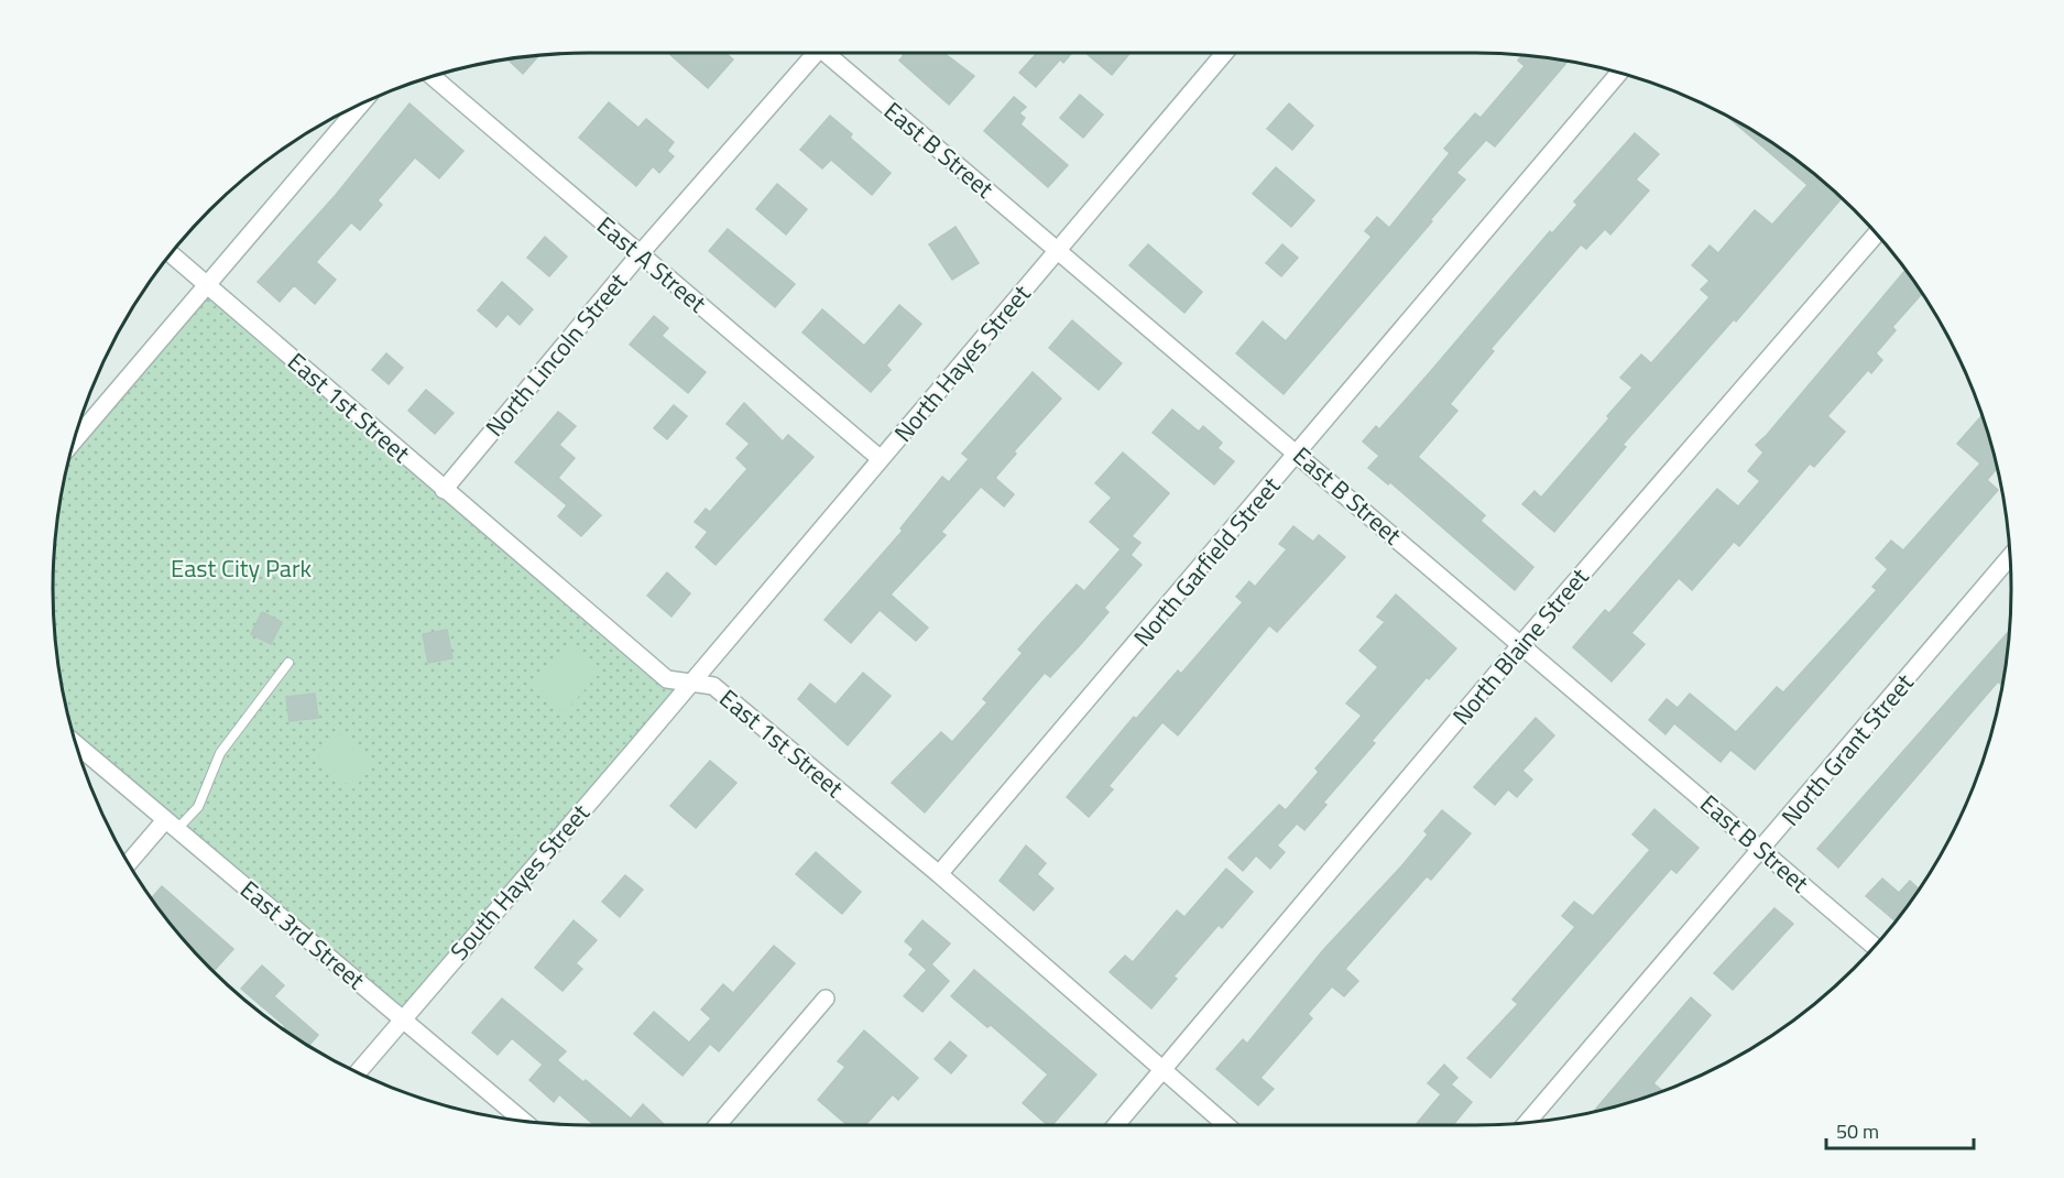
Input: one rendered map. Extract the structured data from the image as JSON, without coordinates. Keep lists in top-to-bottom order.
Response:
{
  "streets": {
    "street": [
      "East B Street",
      "East A Street",
      "North Lincoln Street",
      "North Hayes Street",
      "East 1st Street",
      "North Garfield Street",
      "North Blaine Street",
      "North Grant Street",
      "South Hayes Street",
      "East 3rd Street"
    ]
  },
  "crossings": [
    ["East B Street", "North Hayes Street"],
    ["East B Street", "North Garfield Street"],
    ["East B Street", "North Blaine Street"],
    ["East B Street", "North Grant Street"],
    ["East A Street", "North Lincoln Street"],
    ["East A Street", "North Hayes Street"],
    ["North Lincoln Street", "East 1st Street"],
    ["North Hayes Street", "East 1st Street"],
    ["North Hayes Street", "South Hayes Street"],
    ["East 1st Street", "North Garfield Street"],
    ["East 1st Street", "North Blaine Street"],
    ["East 1st Street", "South Hayes Street"],
    ["South Hayes Street", "East 3rd Street"]
  ],
  "parks": ["East City Park"],
  "scale_bar": "50 m"
}
